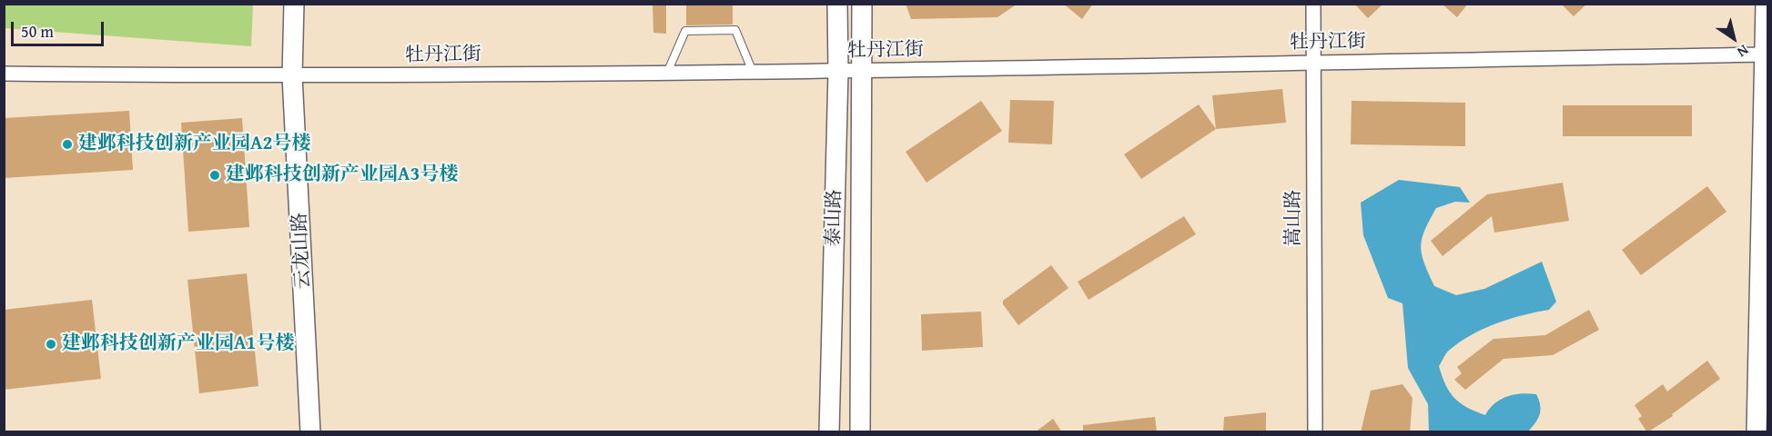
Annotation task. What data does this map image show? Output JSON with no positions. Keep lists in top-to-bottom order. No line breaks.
{"streets":{"street":["牡丹江街","泰山路","嵩山路","云龙山路"]},"crossings":[["牡丹江街","泰山路"],["牡丹江街","嵩山路"],["牡丹江街","云龙山路"]],"places":["建邺科技创新产业园A2号楼","建邺科技创新产业园A3号楼","建邺科技创新产业园A1号楼"],"scale_bar":"50 m","north":"bottom right"}
